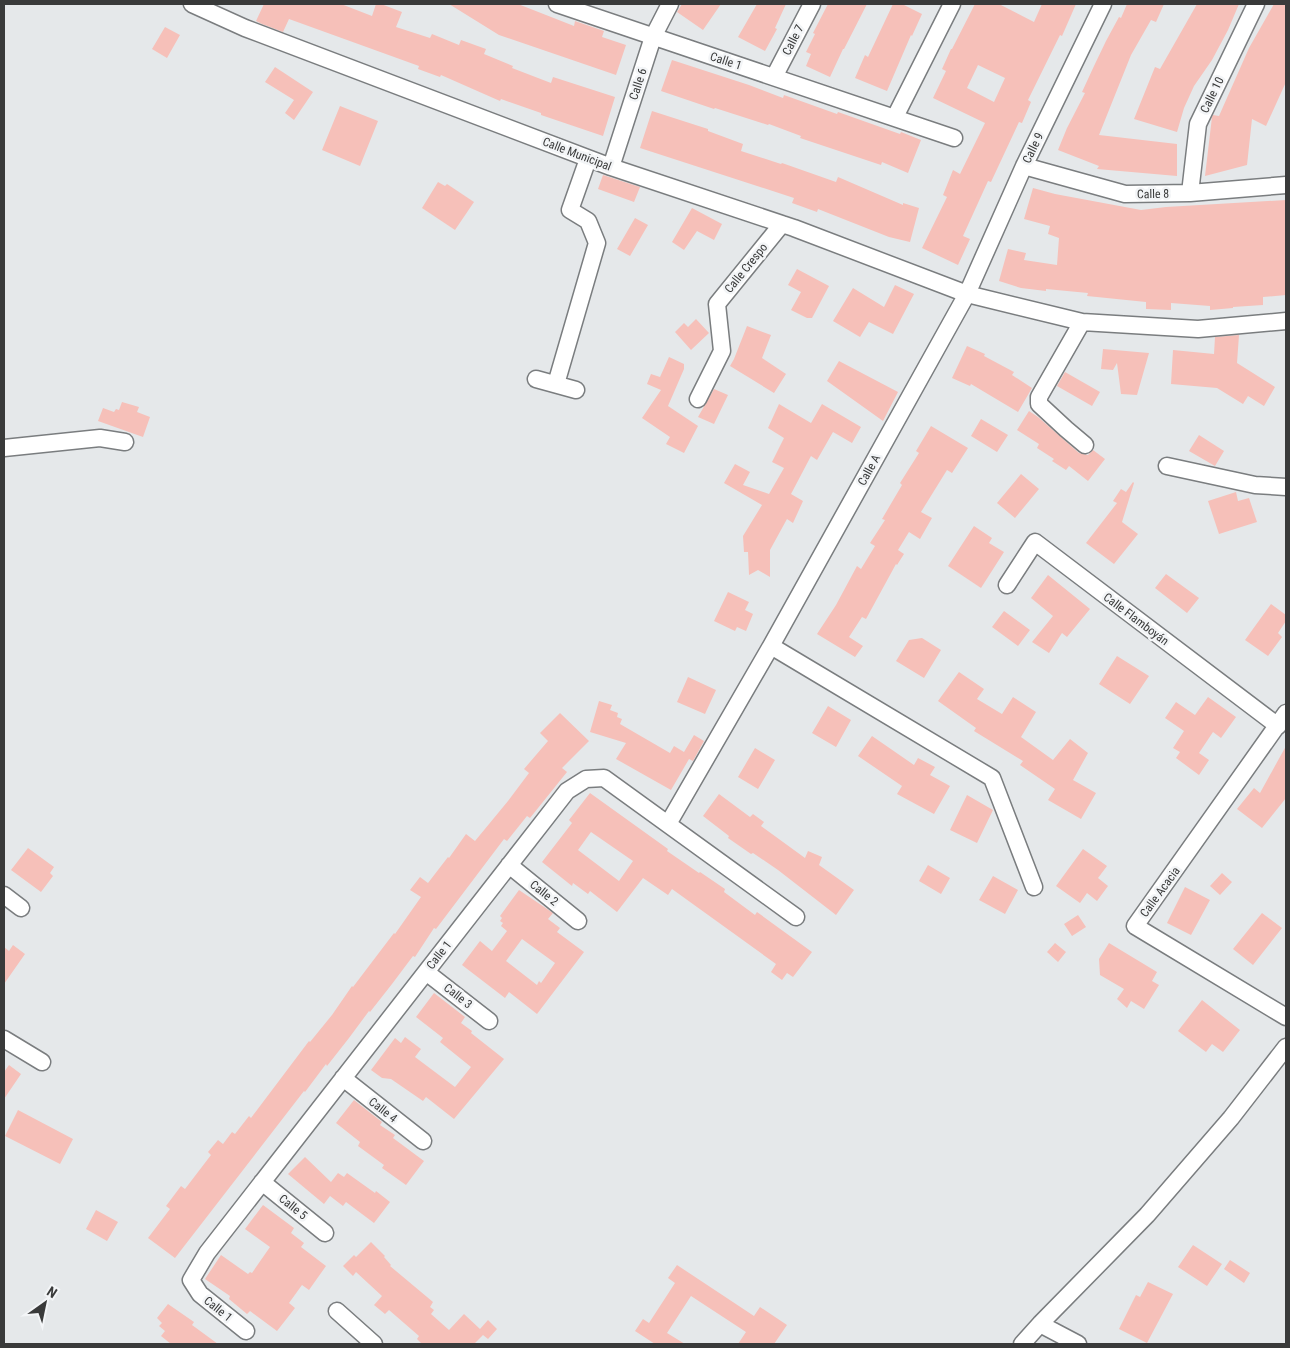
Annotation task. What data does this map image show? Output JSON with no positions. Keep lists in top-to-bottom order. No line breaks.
{"streets":{"street":["Calle 7","Calle 1","Calle 6","Calle 10","Calle 9","Calle Municipal","Calle 8","Calle Crespo","Calle A","Calle Flamboyán","Calle Acacia","Calle 2","Calle 3","Calle 4","Calle 5"]},"crossings":[["Calle 7","Calle 1"],["Calle 1","Calle 6"],["Calle 1","Calle A"],["Calle 1","Calle 2"],["Calle 1","Calle 3"],["Calle 1","Calle 4"],["Calle 1","Calle 5"],["Calle 6","Calle Municipal"],["Calle 10","Calle 8"],["Calle 9","Calle Municipal"],["Calle 9","Calle 8"],["Calle 9","Calle A"],["Calle Municipal","Calle Crespo"],["Calle Municipal","Calle A"],["Calle Flamboyán","Calle Acacia"]],"north":"top right"}
